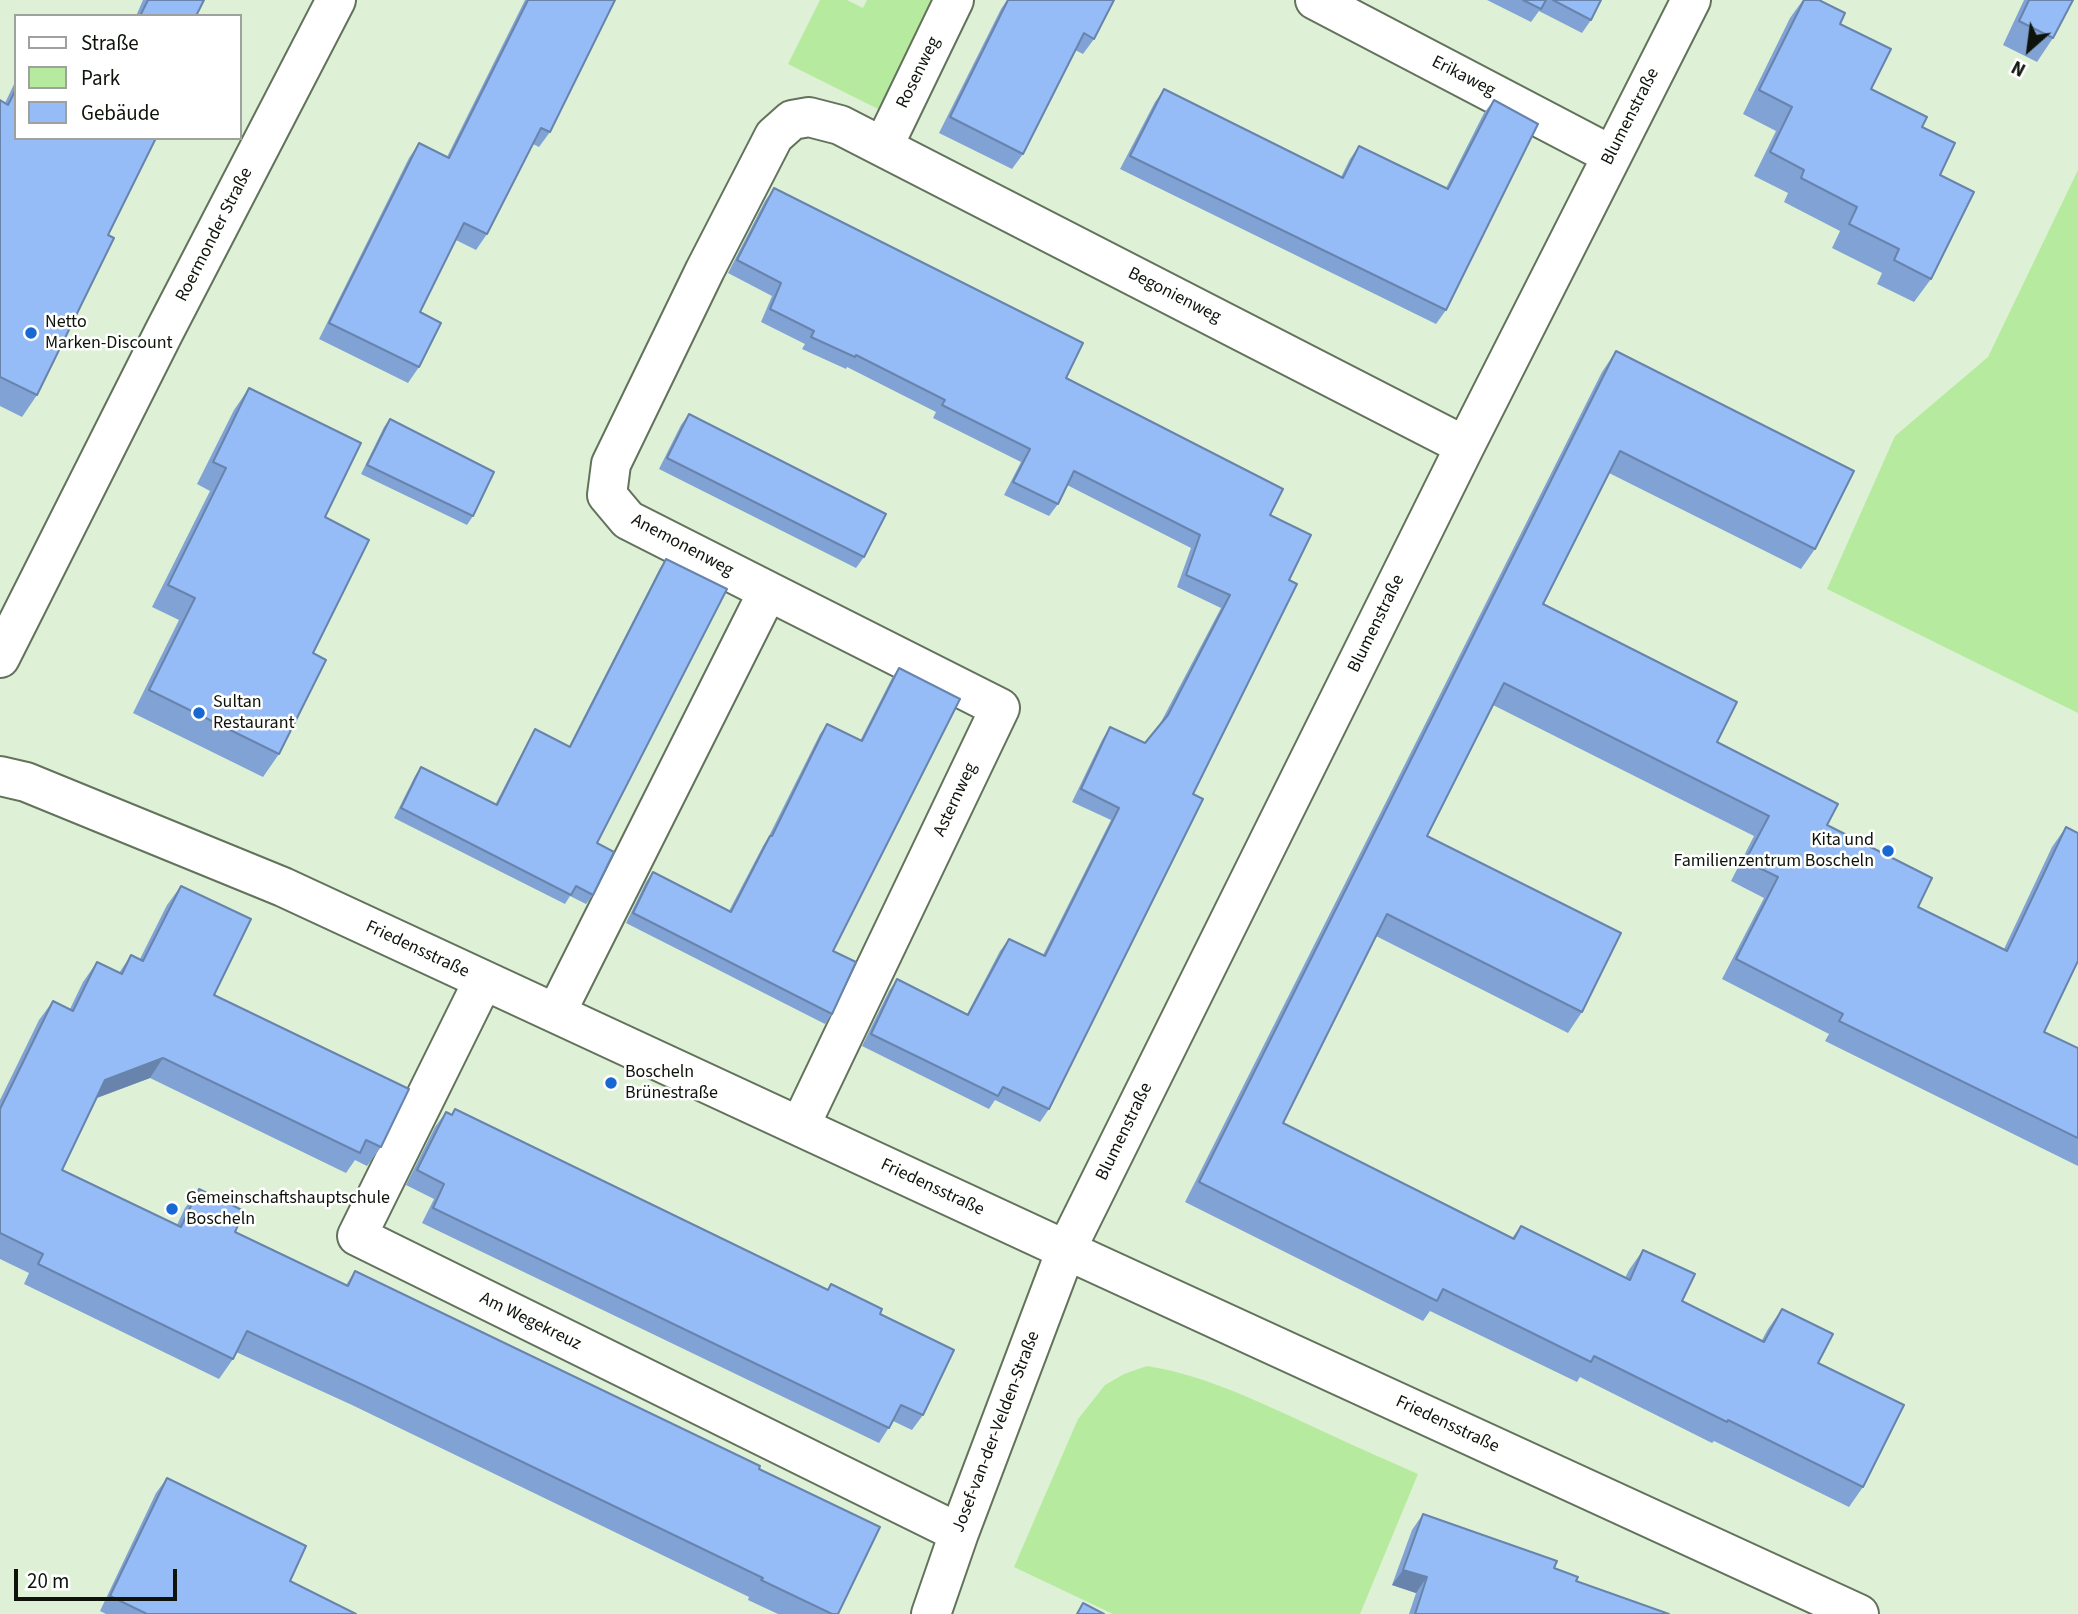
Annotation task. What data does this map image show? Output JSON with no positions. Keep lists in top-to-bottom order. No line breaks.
{"streets":{"street":["Rosenweg","Erikaweg","Blumenstraße","Roermonder Straße","Begonienweg","Anemonenweg","Asternweg","Friedensstraße","Am Wegekreuz","Josef-van-der-Velden-Straße"]},"crossings":[["Rosenweg","Begonienweg"],["Rosenweg","Anemonenweg"],["Erikaweg","Blumenstraße"],["Blumenstraße","Begonienweg"],["Blumenstraße","Friedensstraße"],["Blumenstraße","Josef-van-der-Velden-Straße"],["Begonienweg","Anemonenweg"],["Anemonenweg","Asternweg"],["Asternweg","Friedensstraße"],["Friedensstraße","Am Wegekreuz"],["Friedensstraße","Josef-van-der-Velden-Straße"],["Am Wegekreuz","Josef-van-der-Velden-Straße"]],"places":["Netto Marken-Discount","Sultan Restaurant","Kita und Familienzentrum Boscheln","Boscheln Brünestraße","Gemeinschaftshauptschule Boscheln"],"legend":["Straße","Park","Gebäude"],"scale_bar":"20 m","north":"bottom left"}
